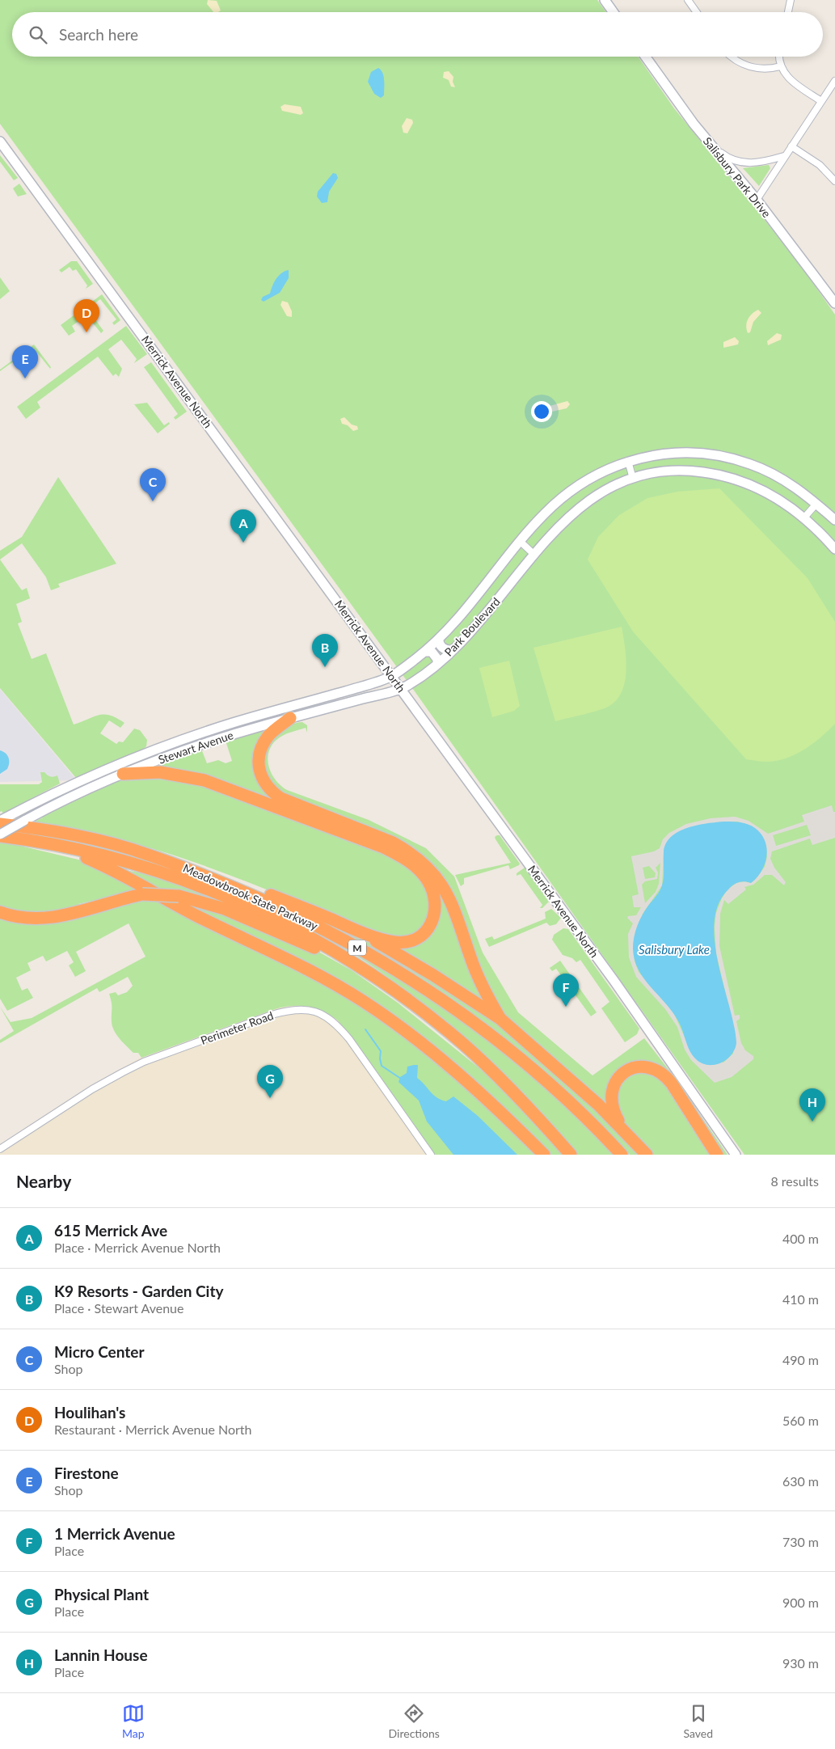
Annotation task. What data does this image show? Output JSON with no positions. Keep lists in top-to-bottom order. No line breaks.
{"streets":{"highway":["Meadowbrook State Parkway","M"],"main road":["Salisbury Park Drive","Merrick Avenue North","Park Boulevard","Stewart Avenue"],"street":["Perimeter Road"]},"crossings":[["Merrick Avenue North","Park Boulevard"],["Merrick Avenue North","Stewart Avenue"],["Park Boulevard","Stewart Avenue"],["Stewart Avenue","Meadowbrook State Parkway"]],"water":["Salisbury Lake"],"page":{"search":"Search here","pins":["D","E","C","A","B","F","G","H"],"heading":["Nearby","8 results"],"list":[{"mark":"A","name":"615 Merrick Ave","note":"Place · Merrick Avenue North","value":"400 m"},{"mark":"B","name":"K9 Resorts - Garden City","note":"Place · Stewart Avenue","value":"410 m"},{"mark":"C","name":"Micro Center","note":"Shop","value":"490 m"},{"mark":"D","name":"Houlihan's","note":"Restaurant · Merrick Avenue North","value":"560 m"},{"mark":"E","name":"Firestone","note":"Shop","value":"630 m"},{"mark":"F","name":"1 Merrick Avenue","note":"Place","value":"730 m"},{"mark":"G","name":"Physical Plant","note":"Place","value":"900 m"},{"mark":"H","name":"Lannin House","note":"Place","value":"930 m"}],"nav":["Map","Directions","Saved"]}}
